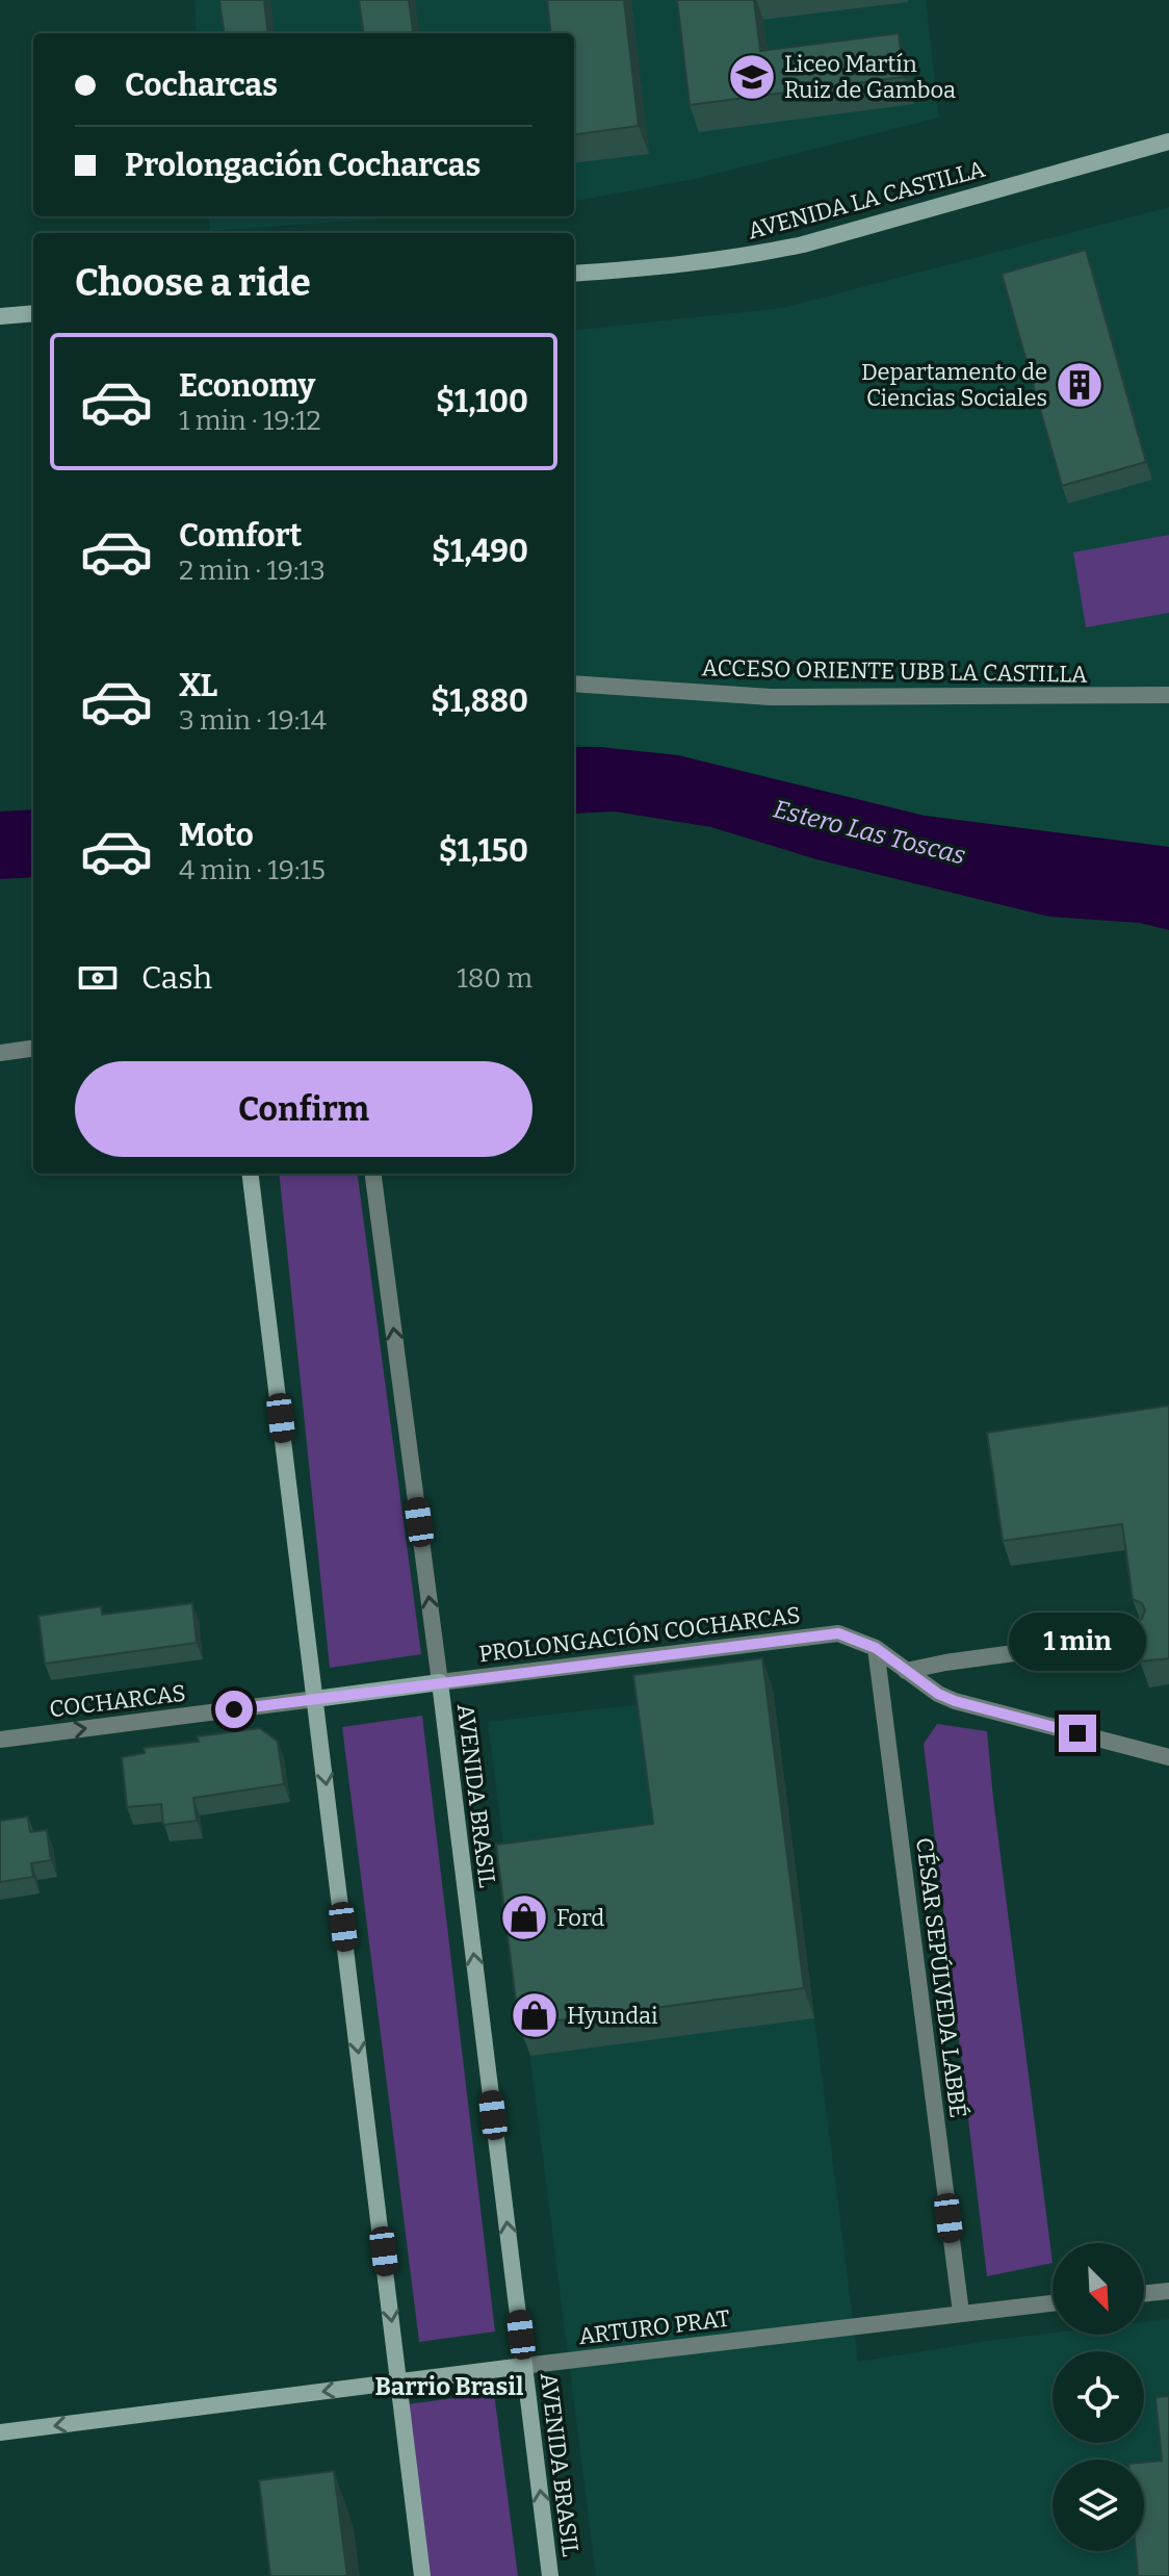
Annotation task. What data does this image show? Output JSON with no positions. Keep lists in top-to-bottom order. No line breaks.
{"streets":{"main road":["AVENIDA LA CASTILLA","COCHARCAS","AVENIDA BRASIL","ARTURO PRAT"],"street":["ACCESO ORIENTE UBB LA CASTILLA","PROLONGACIÓN COCHARCAS","CÉSAR SEPÚLVEDA LABBÉ"]},"crossings":[["PROLONGACIÓN COCHARCAS","COCHARCAS"],["PROLONGACIÓN COCHARCAS","AVENIDA BRASIL"],["PROLONGACIÓN COCHARCAS","CÉSAR SEPÚLVEDA LABBÉ"],["COCHARCAS","AVENIDA BRASIL"],["AVENIDA BRASIL","ARTURO PRAT"],["CÉSAR SEPÚLVEDA LABBÉ","ARTURO PRAT"]],"one_way":["COCHARCAS","AVENIDA BRASIL","ARTURO PRAT"],"districts":["Barrio Brasil"],"water":["Estero Las Toscas"],"places":{"school or university":["Liceo Martín Ruiz de Gamboa"],"building":["Departamento de Ciencias Sociales"],"shop":["Ford","Hyundai"]},"north":"bottom right","page":{"banner":["Cocharcas","Prolongación Cocharcas"],"heading":"Choose a ride","list":[{"name":"Economy","note":"1 min · 19:12","value":"$1,100"},{"name":"Comfort","note":"2 min · 19:13","value":"$1,490"},{"name":"XL","note":"3 min · 19:14","value":"$1,880"},{"name":"Moto","note":"4 min · 19:15","value":"$1,150"}],"pay":["Cash","180 m"],"buttons":"Confirm","bubble":"1 min"}}
